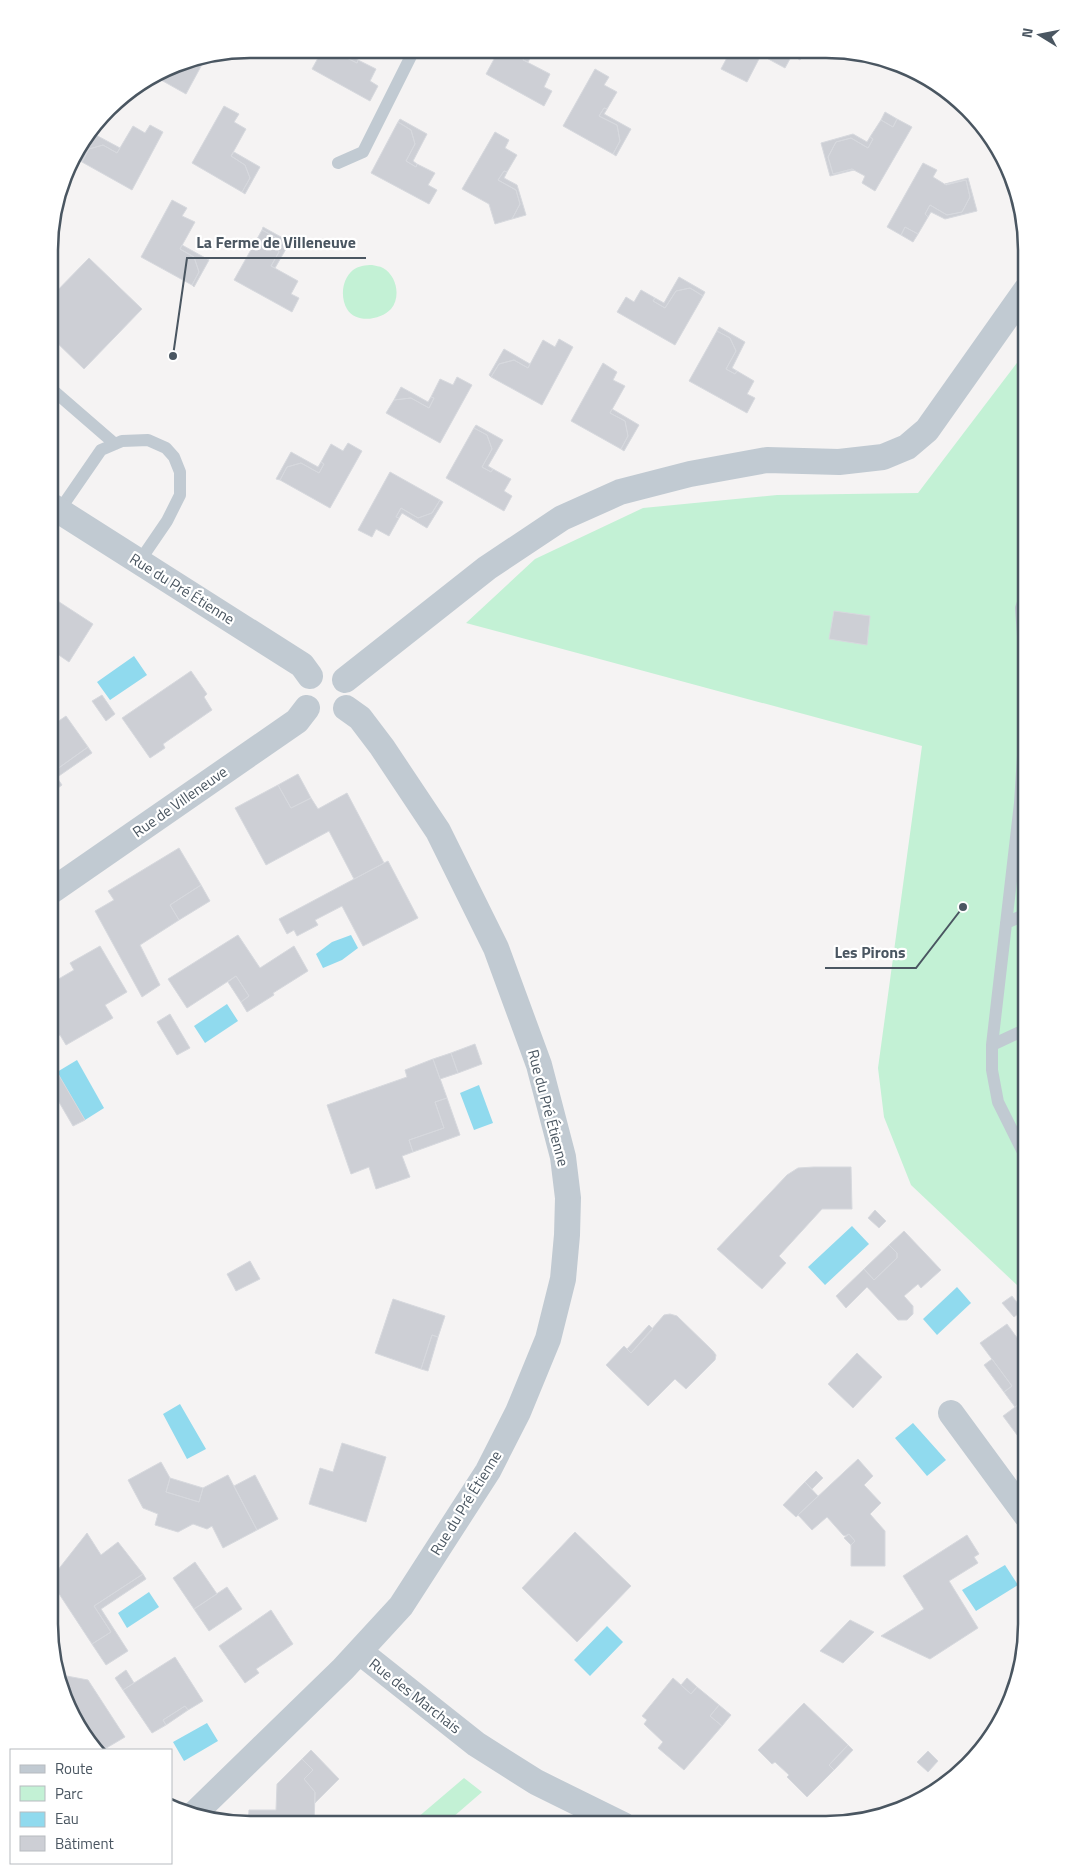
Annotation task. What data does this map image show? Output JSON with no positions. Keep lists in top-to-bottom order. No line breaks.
{"streets":{"street":["Rue du Pré Étienne","Rue de Villeneuve","Rue des Marchais"]},"crossings":[["Rue du Pré Étienne","Rue de Villeneuve"],["Rue du Pré Étienne","Rue des Marchais"]],"places":["La Ferme de Villeneuve","Les Pirons"],"legend":["Route","Parc","Eau","Bâtiment"],"north":"left"}
